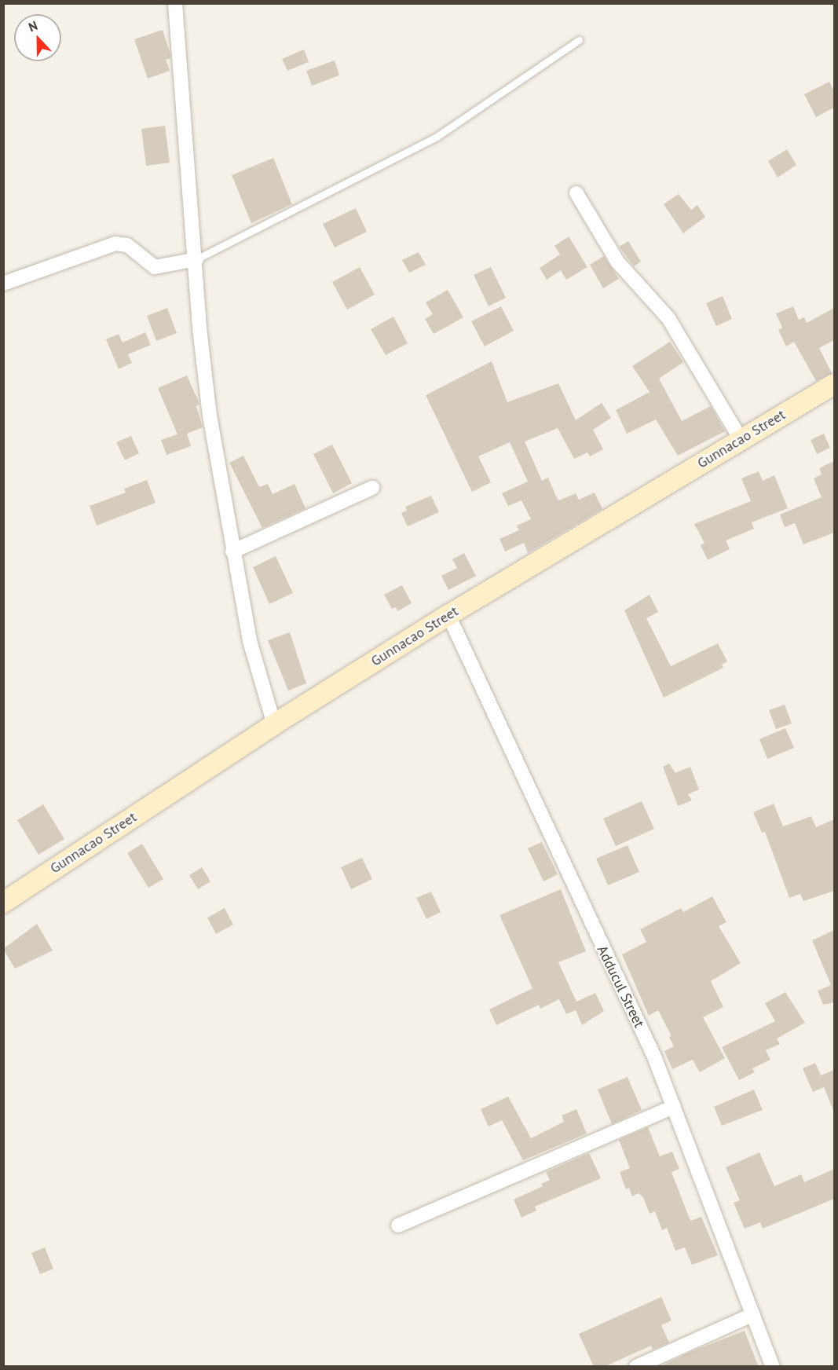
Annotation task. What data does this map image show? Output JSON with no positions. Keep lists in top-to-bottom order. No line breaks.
{"streets":{"street":["Gunnacao Street","Adducul Street"]},"crossings":[["Gunnacao Street","Adducul Street"]],"north":"top"}
